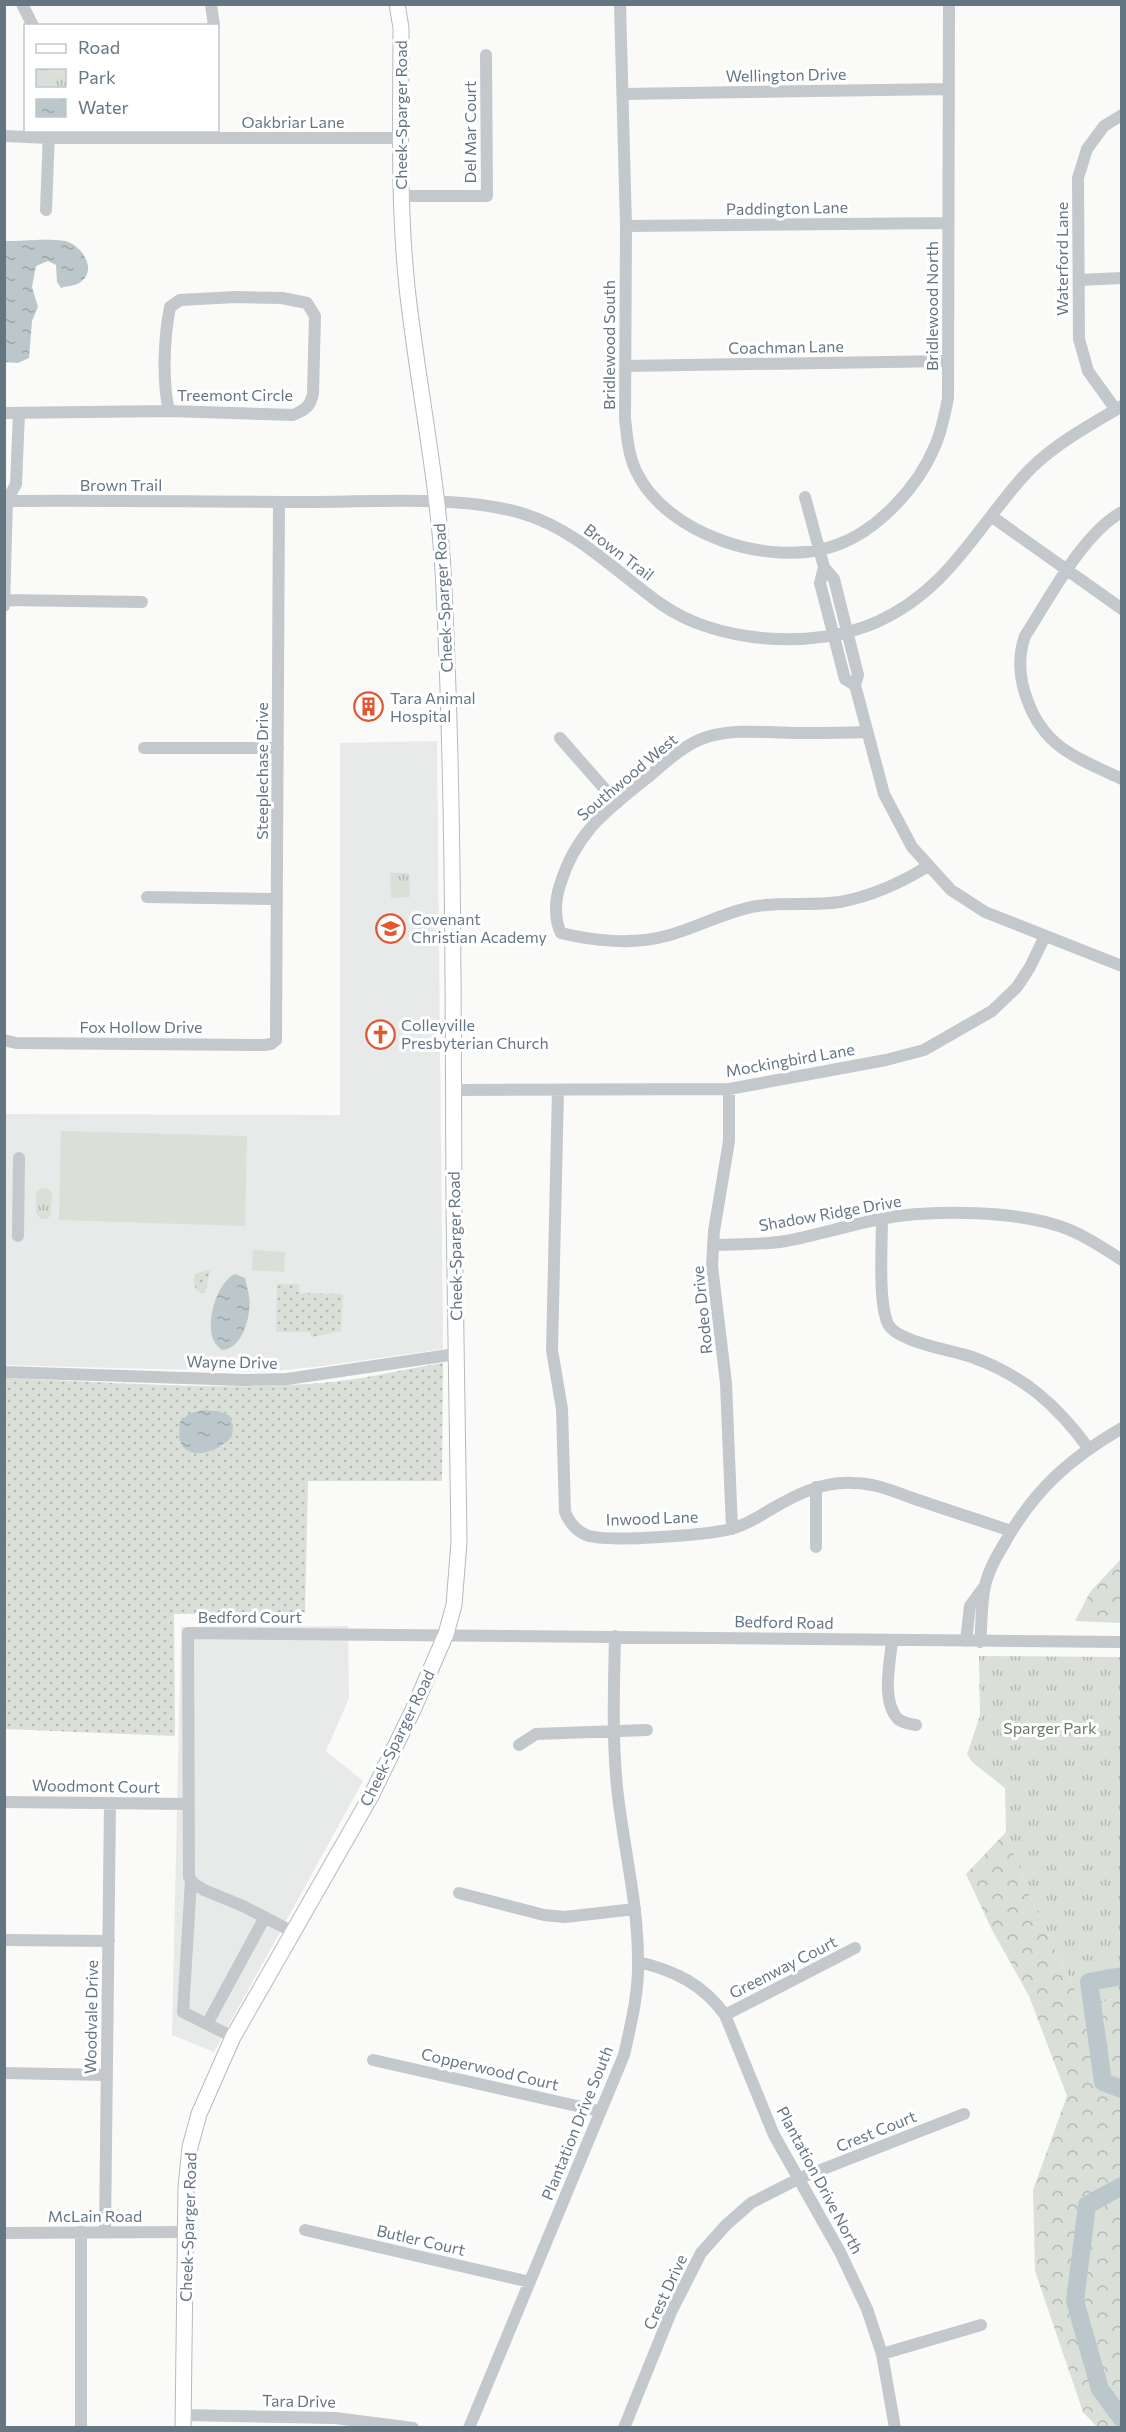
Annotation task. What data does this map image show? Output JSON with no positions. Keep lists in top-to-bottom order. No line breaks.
{"streets":{"main road":["Cheek-Sparger Road"],"street":["Wellington Drive","Oakbriar Lane","Del Mar Court","Paddington Lane","Waterford Lane","Bridlewood North","Bridlewood South","Coachman Lane","Treemont Circle","Brown Trail","Steeplechase Drive","Southwood West","Fox Hollow Drive","Mockingbird Lane","Shadow Ridge Drive","Rodeo Drive","Wayne Drive","Inwood Lane","Bedford Court","Bedford Road","Woodmont Court","Greenway Court","Woodvale Drive","Copperwood Court","Plantation Drive South","Crest Court","Plantation Drive North","McLain Road","Butler Court","Crest Drive","Tara Drive"]},"crossings":[["Wellington Drive","Bridlewood North"],["Wellington Drive","Bridlewood South"],["Cheek-Sparger Road","Oakbriar Lane"],["Cheek-Sparger Road","Del Mar Court"],["Cheek-Sparger Road","Brown Trail"],["Cheek-Sparger Road","Mockingbird Lane"],["Cheek-Sparger Road","Wayne Drive"],["Cheek-Sparger Road","Bedford Court"],["Cheek-Sparger Road","Bedford Road"],["Cheek-Sparger Road","McLain Road"],["Cheek-Sparger Road","Tara Drive"],["Paddington Lane","Bridlewood North"],["Paddington Lane","Bridlewood South"],["Waterford Lane","Brown Trail"],["Bridlewood North","Bridlewood South"],["Bridlewood North","Coachman Lane"],["Bridlewood South","Coachman Lane"],["Brown Trail","Steeplechase Drive"],["Steeplechase Drive","Fox Hollow Drive"],["Mockingbird Lane","Rodeo Drive"],["Mockingbird Lane","Inwood Lane"],["Shadow Ridge Drive","Rodeo Drive"],["Rodeo Drive","Inwood Lane"],["Bedford Court","Bedford Road"],["Bedford Court","Woodmont Court"],["Bedford Road","Plantation Drive South"],["Woodmont Court","Woodvale Drive"],["Greenway Court","Plantation Drive North"],["Woodvale Drive","McLain Road"],["Copperwood Court","Plantation Drive South"],["Plantation Drive South","Plantation Drive North"],["Plantation Drive South","Butler Court"],["Crest Court","Plantation Drive North"],["Crest Court","Crest Drive"],["Plantation Drive North","Crest Drive"]],"parks":["Sparger Park"],"places":{"building":["Tara Animal Hospital"],"school or university":["Covenant Christian Academy"],"church":["Colleyville Presbyterian Church"]},"legend":["Road","Park","Water"]}
